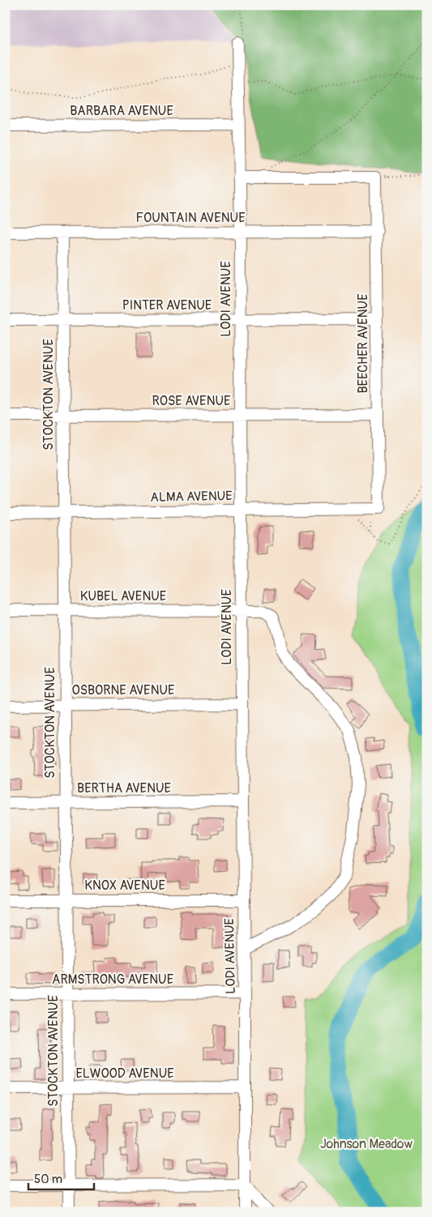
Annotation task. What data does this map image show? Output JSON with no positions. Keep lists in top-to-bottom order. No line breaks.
{"streets":{"street":["BARBARA AVENUE","FOUNTAIN AVENUE","LODI AVENUE","PINTER AVENUE","BEECHER AVENUE","STOCKTON AVENUE","ROSE AVENUE","ALMA AVENUE","KUBEL AVENUE","OSBORNE AVENUE","BERTHA AVENUE","KNOX AVENUE","ARMSTRONG AVENUE","ELWOOD AVENUE"]},"crossings":[["BARBARA AVENUE","LODI AVENUE"],["FOUNTAIN AVENUE","LODI AVENUE"],["FOUNTAIN AVENUE","BEECHER AVENUE"],["FOUNTAIN AVENUE","STOCKTON AVENUE"],["LODI AVENUE","PINTER AVENUE"],["LODI AVENUE","ROSE AVENUE"],["LODI AVENUE","ALMA AVENUE"],["LODI AVENUE","KUBEL AVENUE"],["LODI AVENUE","OSBORNE AVENUE"],["LODI AVENUE","BERTHA AVENUE"],["LODI AVENUE","KNOX AVENUE"],["LODI AVENUE","ARMSTRONG AVENUE"],["LODI AVENUE","ELWOOD AVENUE"],["PINTER AVENUE","BEECHER AVENUE"],["PINTER AVENUE","STOCKTON AVENUE"],["BEECHER AVENUE","ROSE AVENUE"],["BEECHER AVENUE","ALMA AVENUE"],["STOCKTON AVENUE","ROSE AVENUE"],["STOCKTON AVENUE","ALMA AVENUE"],["STOCKTON AVENUE","KUBEL AVENUE"],["STOCKTON AVENUE","OSBORNE AVENUE"],["STOCKTON AVENUE","BERTHA AVENUE"],["STOCKTON AVENUE","KNOX AVENUE"],["STOCKTON AVENUE","ARMSTRONG AVENUE"],["STOCKTON AVENUE","ELWOOD AVENUE"]],"parks":["Johnson Meadow"],"scale_bar":"50 m"}
